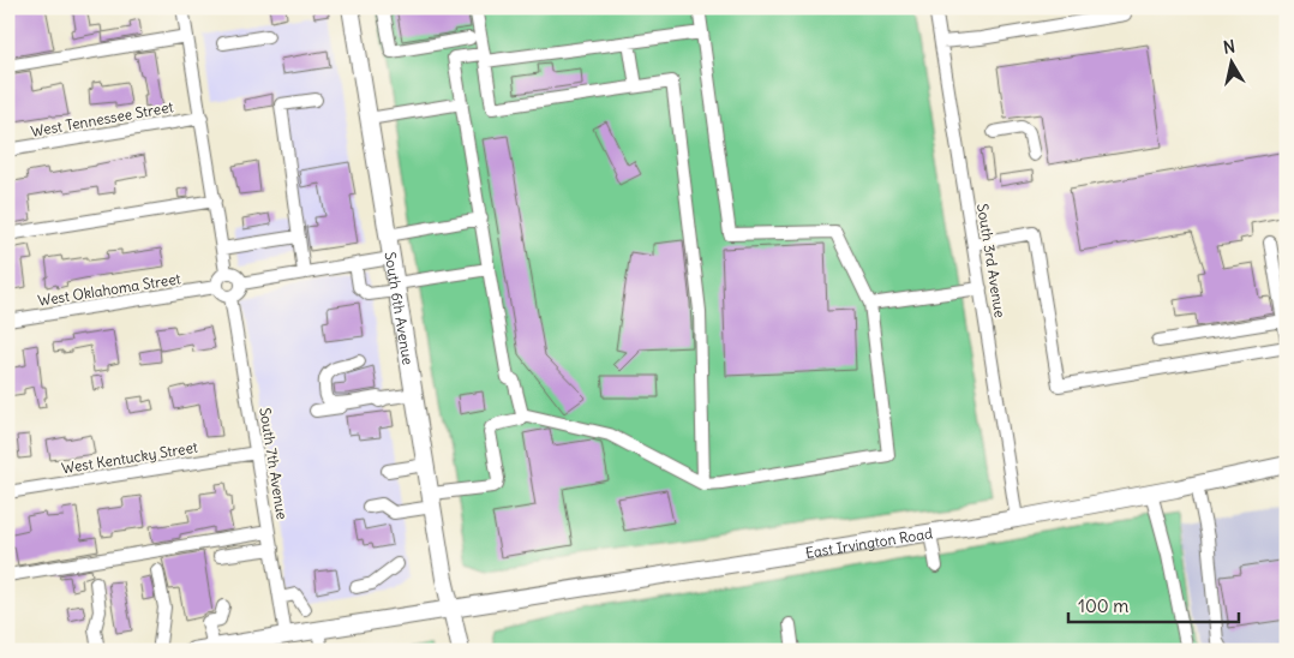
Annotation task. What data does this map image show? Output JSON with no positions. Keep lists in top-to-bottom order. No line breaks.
{"streets":{"main road":["South 6th Avenue","East Irvington Road"],"street":["West Tennessee Street","South 3rd Avenue","West Oklahoma Street","West Kentucky Street","South 7th Avenue"]},"crossings":[["South 3rd Avenue","East Irvington Road"],["West Oklahoma Street","South 7th Avenue"],["South 6th Avenue","East Irvington Road"],["West Kentucky Street","South 7th Avenue"],["South 7th Avenue","East Irvington Road"]],"scale_bar":"100 m","north":"top"}
